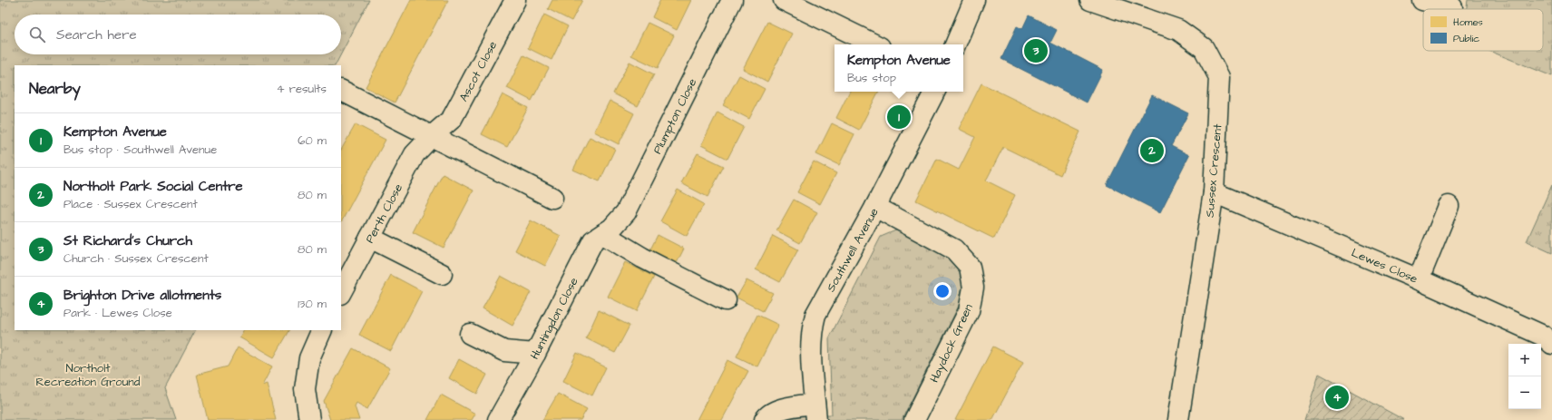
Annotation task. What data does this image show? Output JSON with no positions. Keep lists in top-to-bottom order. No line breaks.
{"streets":{"street":["Ascot Close","Plumpton Close","Sussex Crescent","Perth Close","Southwell Avenue","Lewes Close","Huntingdon Close","Haydock Green"]},"crossings":[["Ascot Close","Perth Close"],["Plumpton Close","Huntingdon Close"],["Sussex Crescent","Lewes Close"],["Southwell Avenue","Haydock Green"]],"parks":["Northolt Recreation Ground"],"legend":["Homes","Public"],"page":{"search":"Search here","pins":["3","1","2","4"],"popup":["Kempton Avenue","Bus stop"],"heading":["Nearby","4 results"],"list":[{"mark":"1","name":"Kempton Avenue","note":"Bus stop · Southwell Avenue","value":"60 m"},{"mark":"2","name":"Northolt Park Social Centre","note":"Place · Sussex Crescent","value":"80 m"},{"mark":"3","name":"St Richard's Church","note":"Church · Sussex Crescent","value":"80 m"},{"mark":"4","name":"Brighton Drive allotments","note":"Park · Lewes Close","value":"130 m"}],"map_buttons":["+","−"]}}
